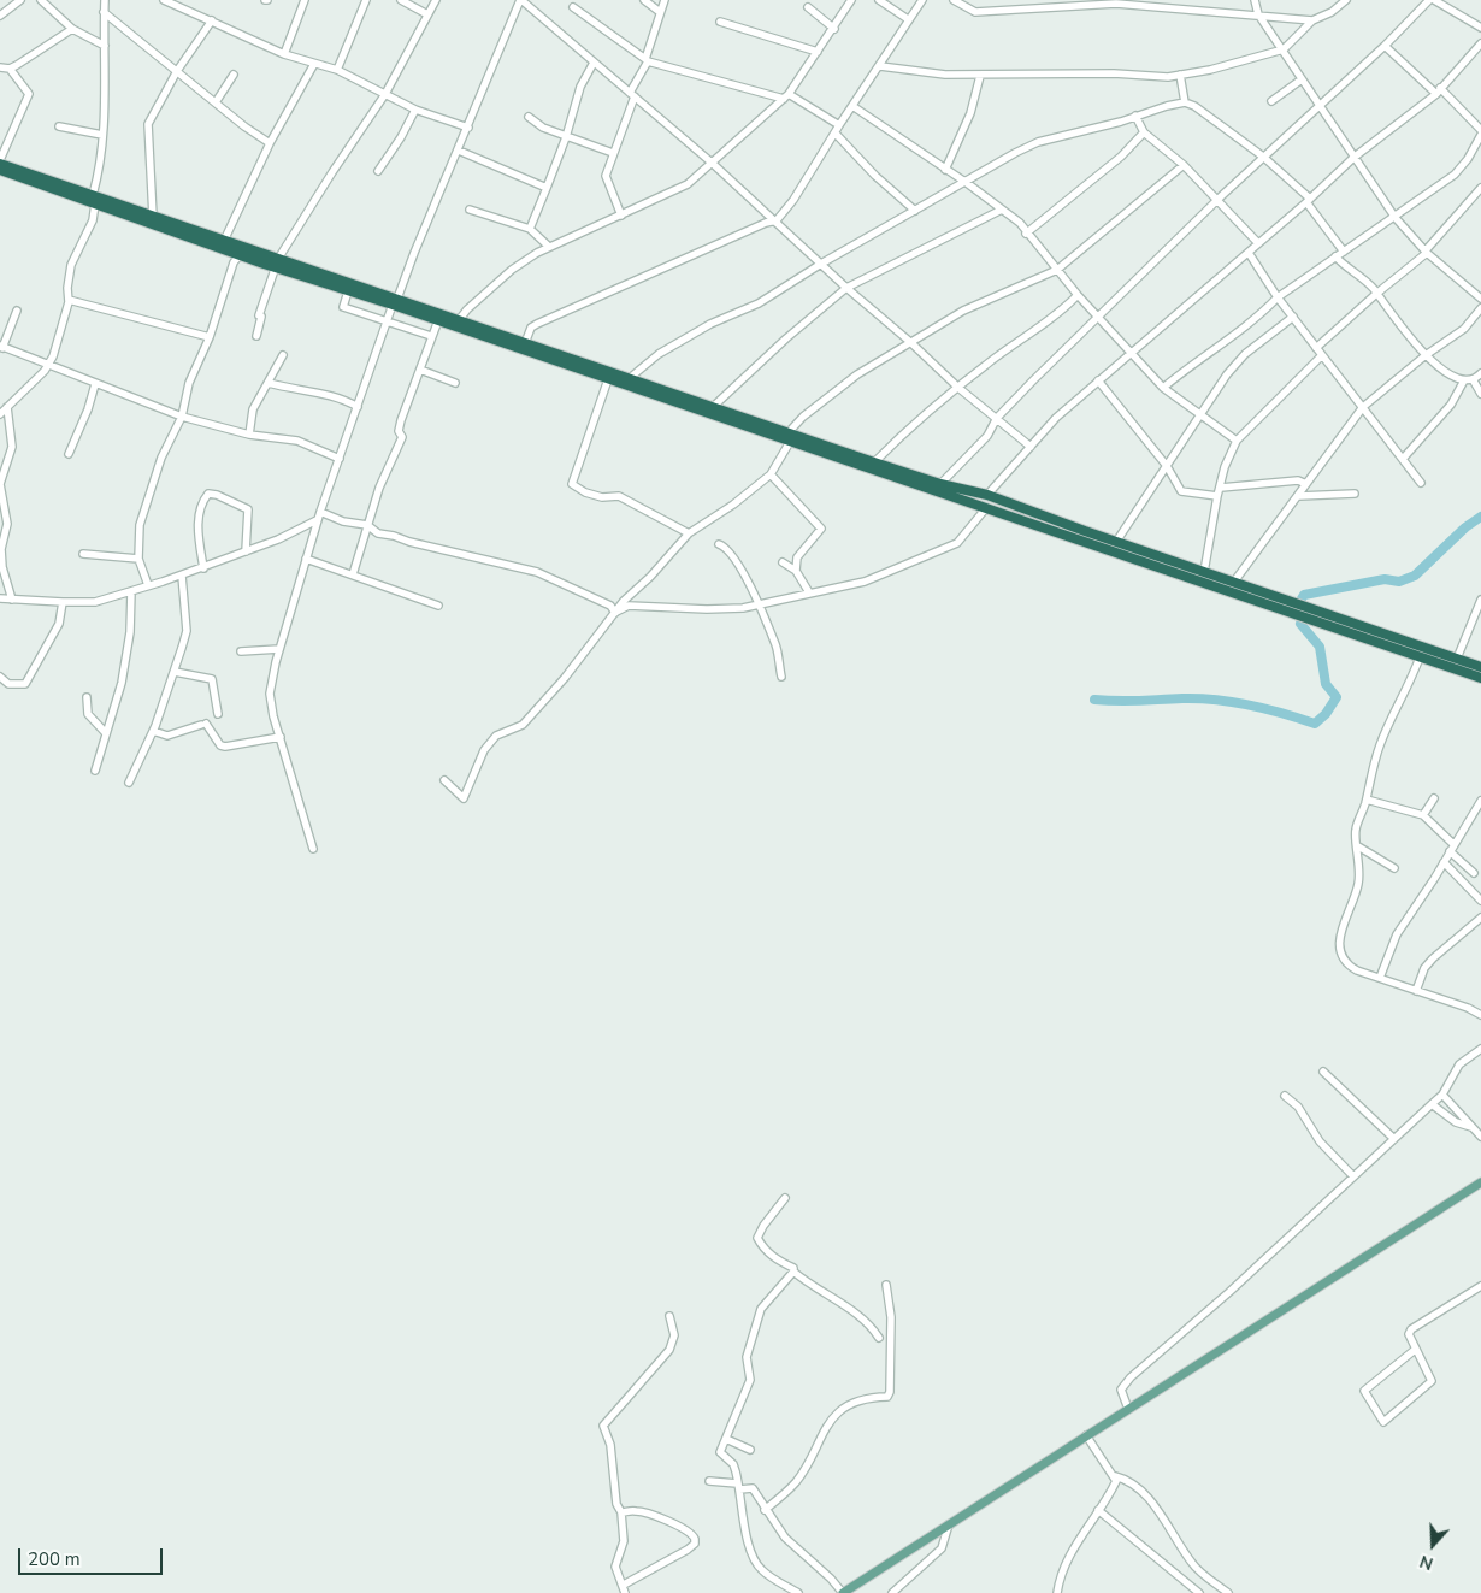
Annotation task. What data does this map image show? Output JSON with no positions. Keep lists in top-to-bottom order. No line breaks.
{"scale_bar":"200 m","north":"bottom"}
